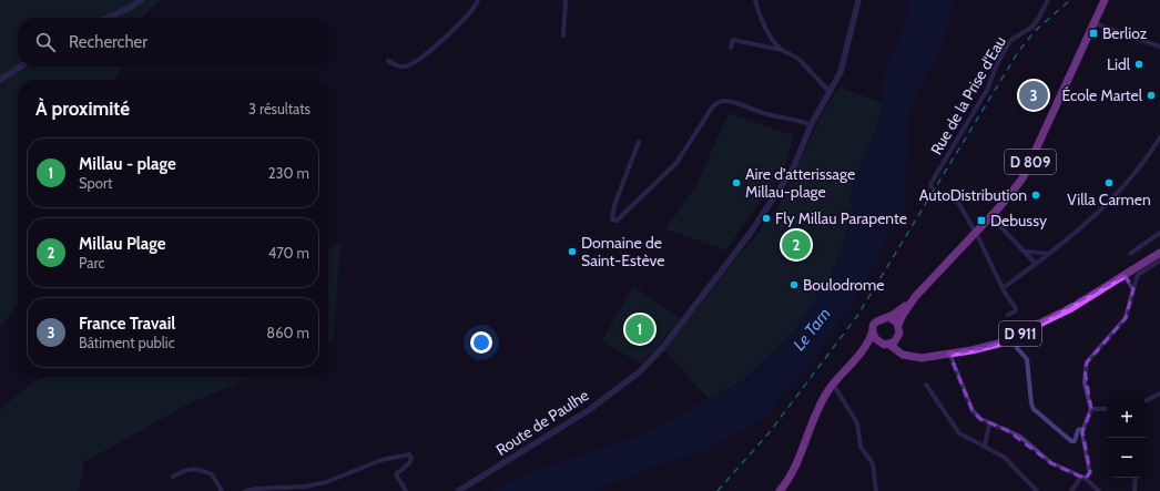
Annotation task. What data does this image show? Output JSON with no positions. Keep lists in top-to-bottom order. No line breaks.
{"streets":{"main road":["D 809","D 911"],"street":["Rue de la Prise d'Eau","Route de Paulhe"]},"crossings":[["D 809","D 911"]],"water":["Le Tarn"],"places":{"transit":["Berlioz","Debussy"],"other":["Lidl","École Martel","Aire d'atterissage Millau-plage","Villa Carmen","AutoDistribution","Fly Millau Parapente","Domaine de Saint-Estève","Boulodrome"]},"page":{"search":"Rechercher","pins":["3","2","1"],"heading":["À proximité","3 résultats"],"list":[{"mark":"1","name":"Millau - plage","note":"Sport","value":"230 m"},{"mark":"2","name":"Millau Plage","note":"Parc","value":"470 m"},{"mark":"3","name":"France Travail","note":"Bâtiment public","value":"860 m"}],"map_buttons":["+","−"]}}
